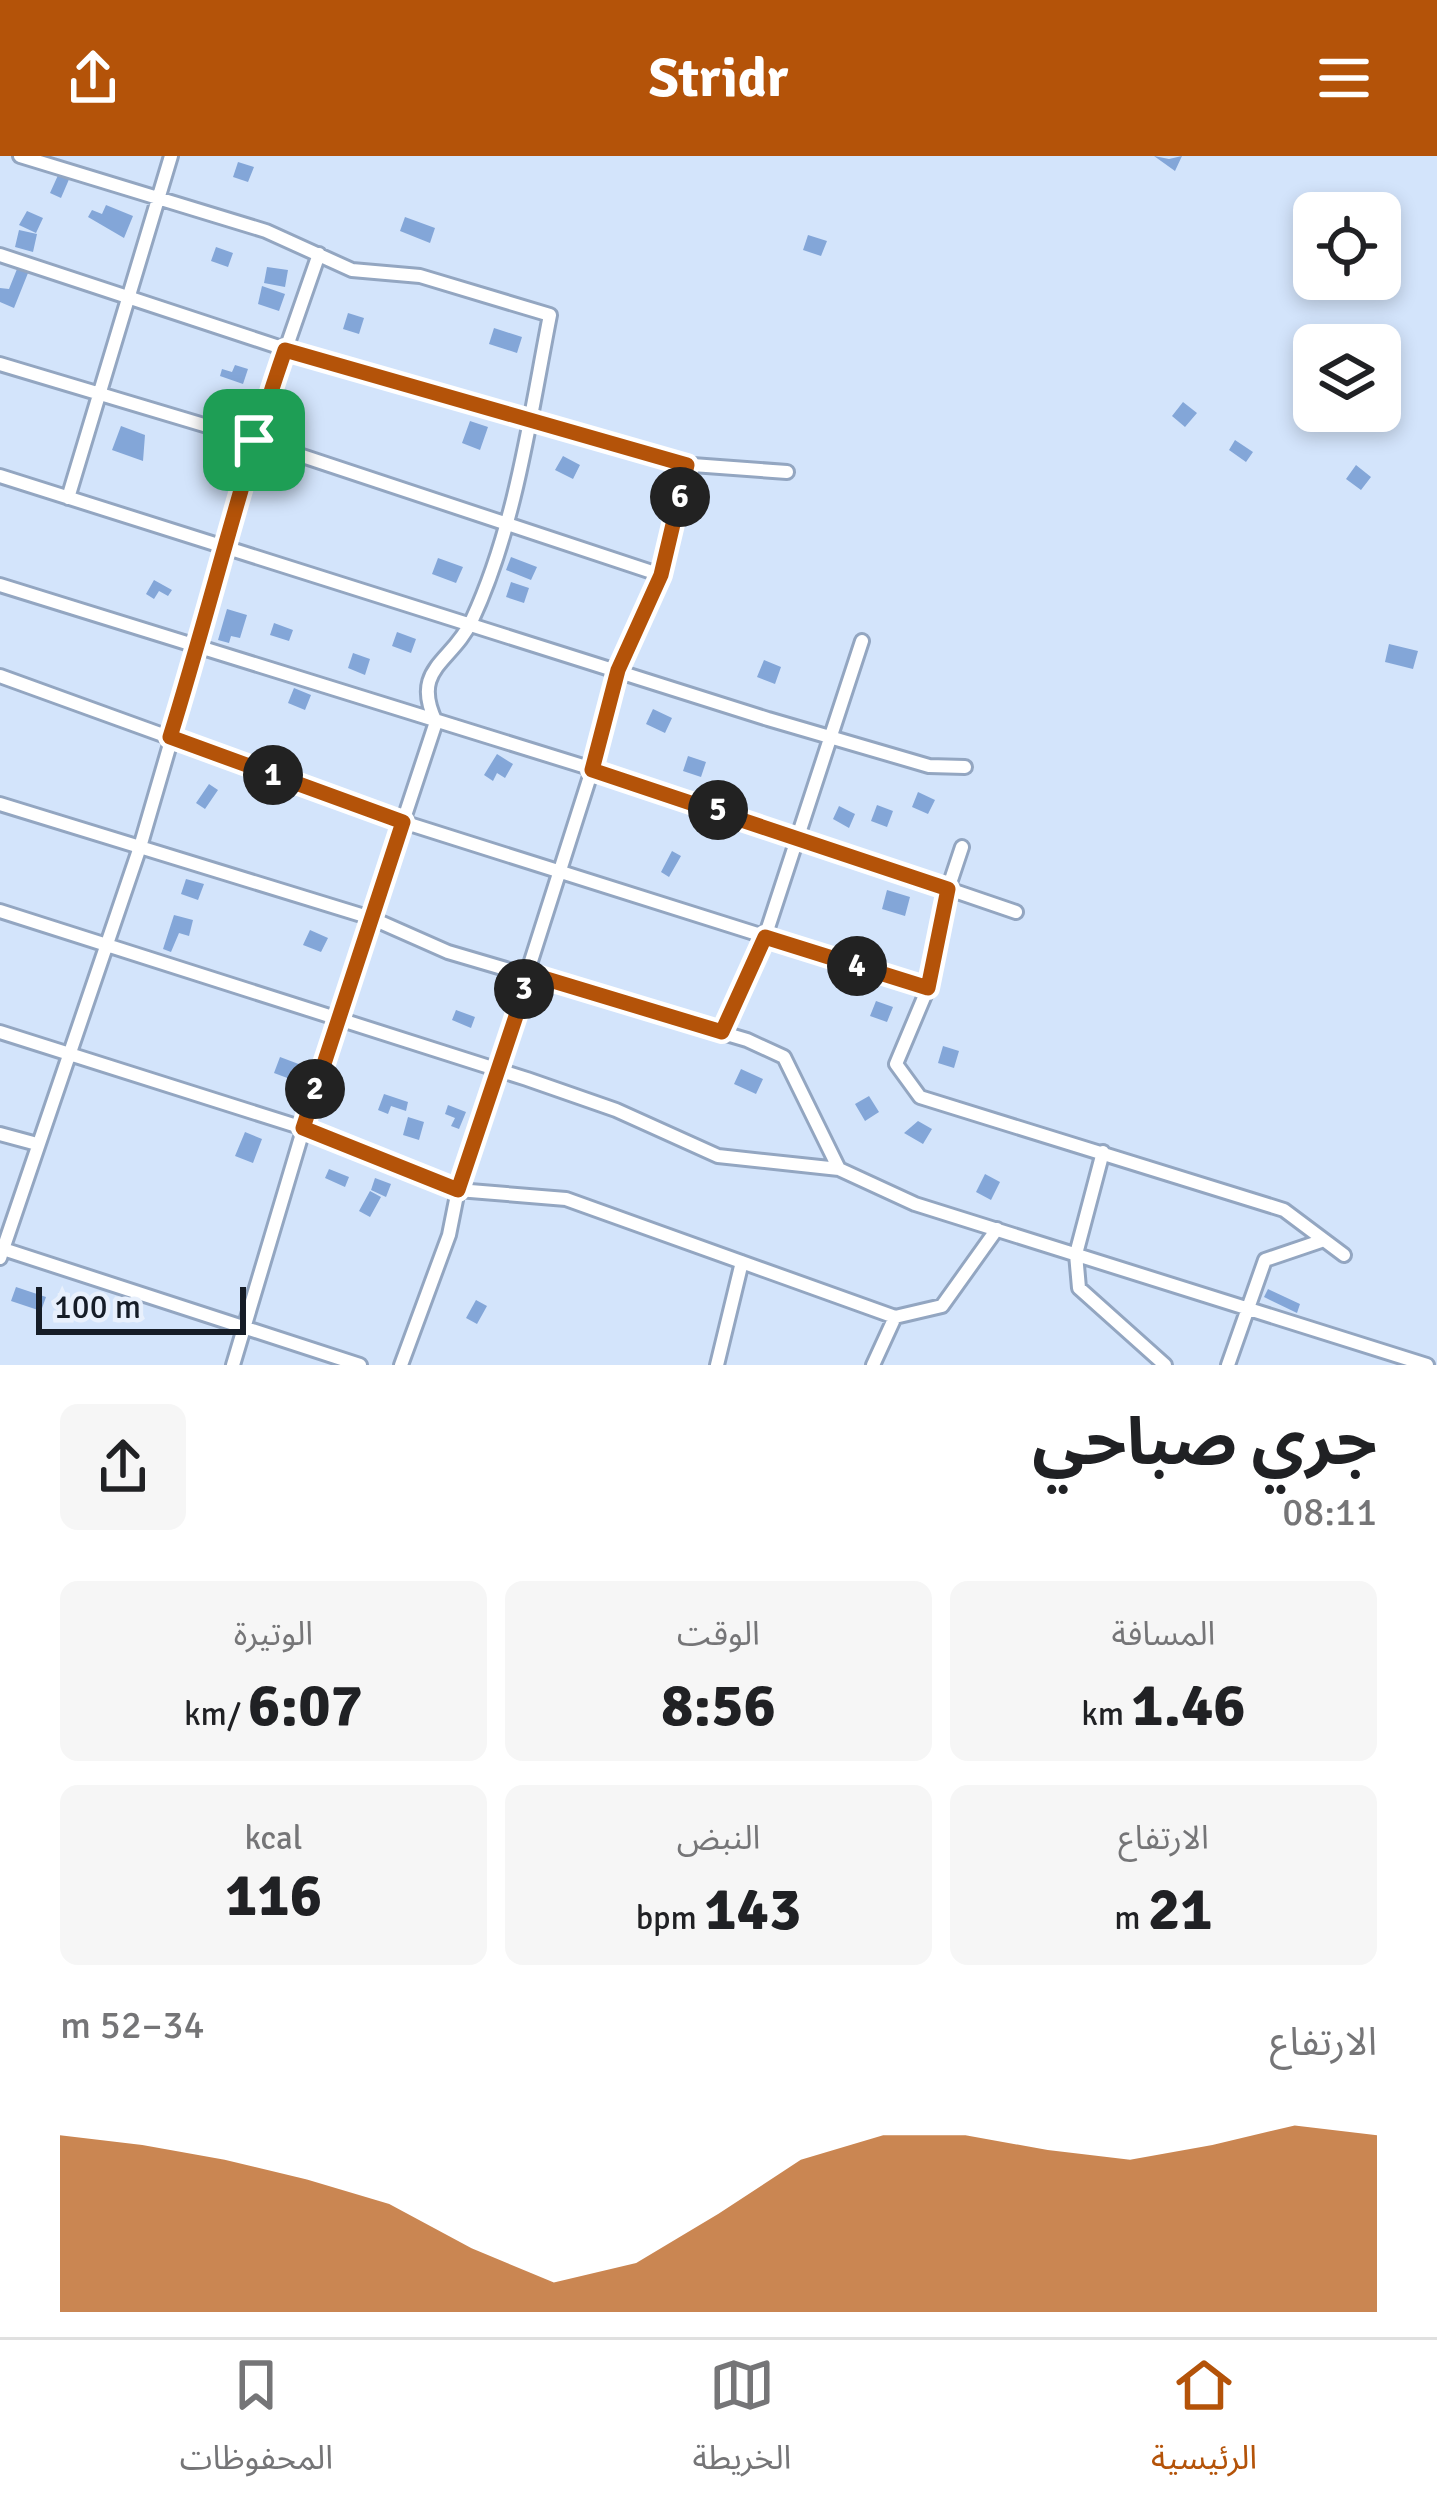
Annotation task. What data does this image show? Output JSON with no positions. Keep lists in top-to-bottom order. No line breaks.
{"scale_bar":"100 m","page":{"header":"Stridr","pins":["6","1","5","4","3","2"],"scale":"100 m","heading":["جري صباحي","08:11"],"stats":[["المسافة","1.46 km"],["الوقت","8:56"],["الوتيرة","6:07 /km"],["الارتفاع","21 m"],["النبض","143 bpm"],["kcal","116"]],"chart":["الارتفاع","34–52 m"],"tabs":["الرئيسية","الخريطة","المحفوظات"]}}
